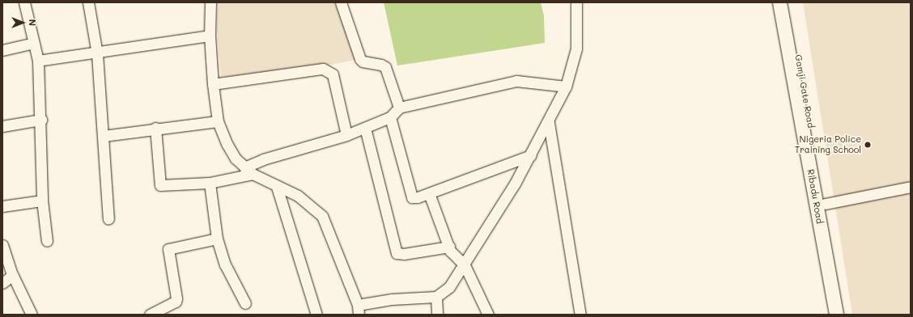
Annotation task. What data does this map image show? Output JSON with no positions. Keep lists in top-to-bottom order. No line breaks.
{"streets":{"main road":["Gamji Gate Road","Ribadu Road"]},"crossings":[["Gamji Gate Road","Ribadu Road"]],"places":["Nigeria Police Training School"],"north":"right"}
